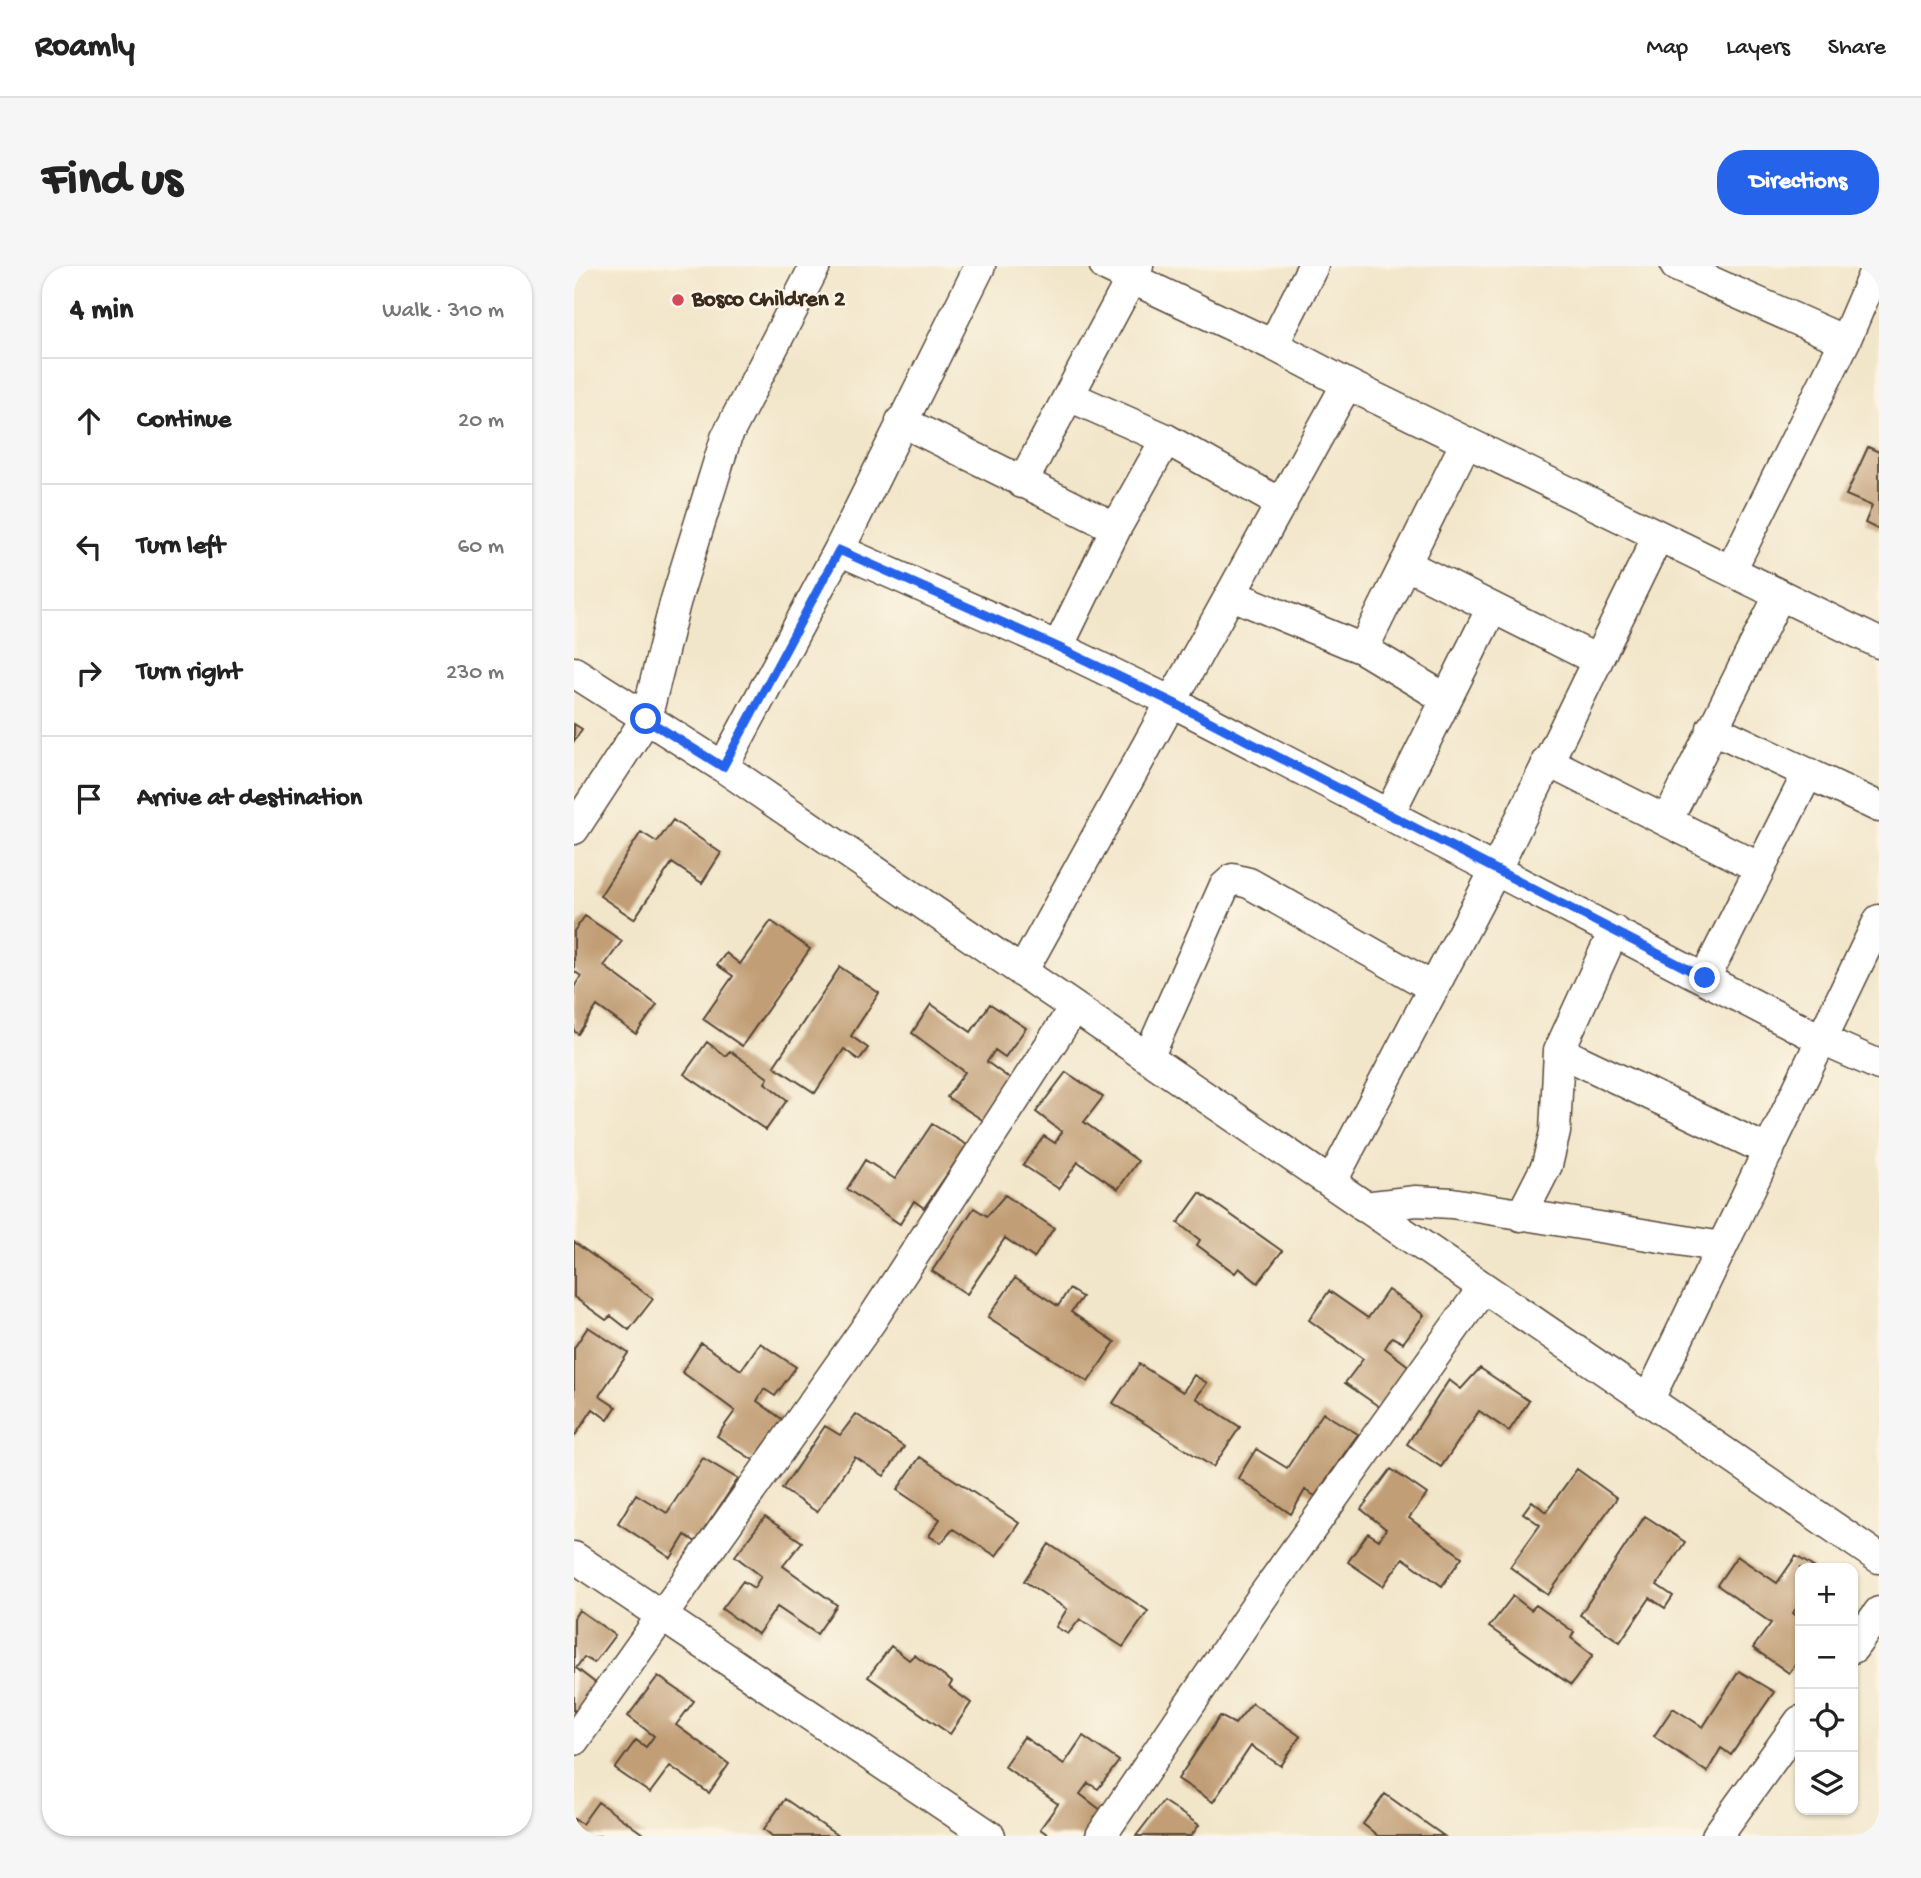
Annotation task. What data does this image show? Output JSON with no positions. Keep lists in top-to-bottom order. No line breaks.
{"places":["Bosco Children 2"],"page":{"header":"Roamly","nav":["Map","Layers","Share"],"buttons":"Directions","title":"Find us","heading":["4 min","Walk · 310 m"],"list":[["Continue","20 m"],["Turn left","60 m"],["Turn right","230 m"],"Arrive at destination"],"map_buttons":["+","−"]}}
